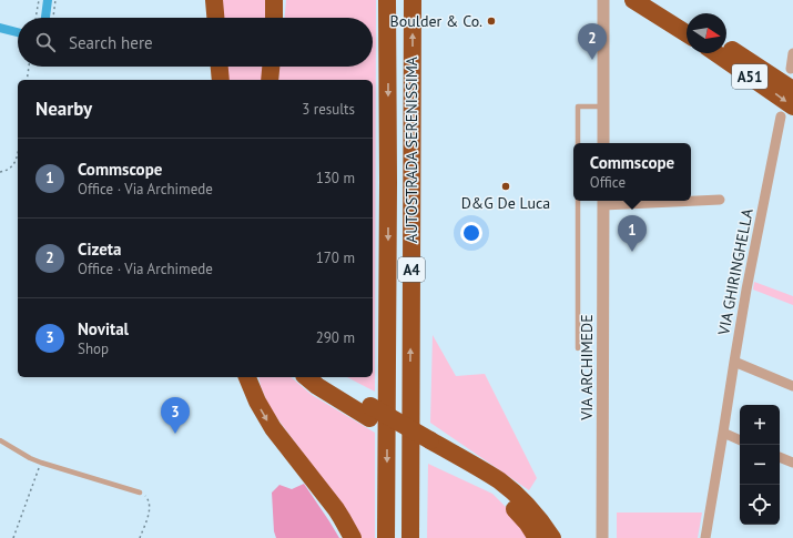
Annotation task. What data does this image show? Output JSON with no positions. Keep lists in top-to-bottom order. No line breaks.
{"streets":{"highway":["A51","AUTOSTRADA SERENISSIMA","A4"],"street":["VIA GHIRINGHELLA","VIA ARCHIMEDE"]},"crossings":[["A51","VIA GHIRINGHELLA"]],"places":["Boulder & Co.","D&G De Luca"],"north":"right","page":{"search":"Search here","pins":["2","1","3"],"heading":["Nearby","3 results"],"list":[{"mark":"1","name":"Commscope","note":"Office · Via Archimede","value":"130 m"},{"mark":"2","name":"Cizeta","note":"Office · Via Archimede","value":"170 m"},{"mark":"3","name":"Novital","note":"Shop","value":"290 m"}],"popup":["Commscope","Office"],"map_buttons":["+","−"]}}
